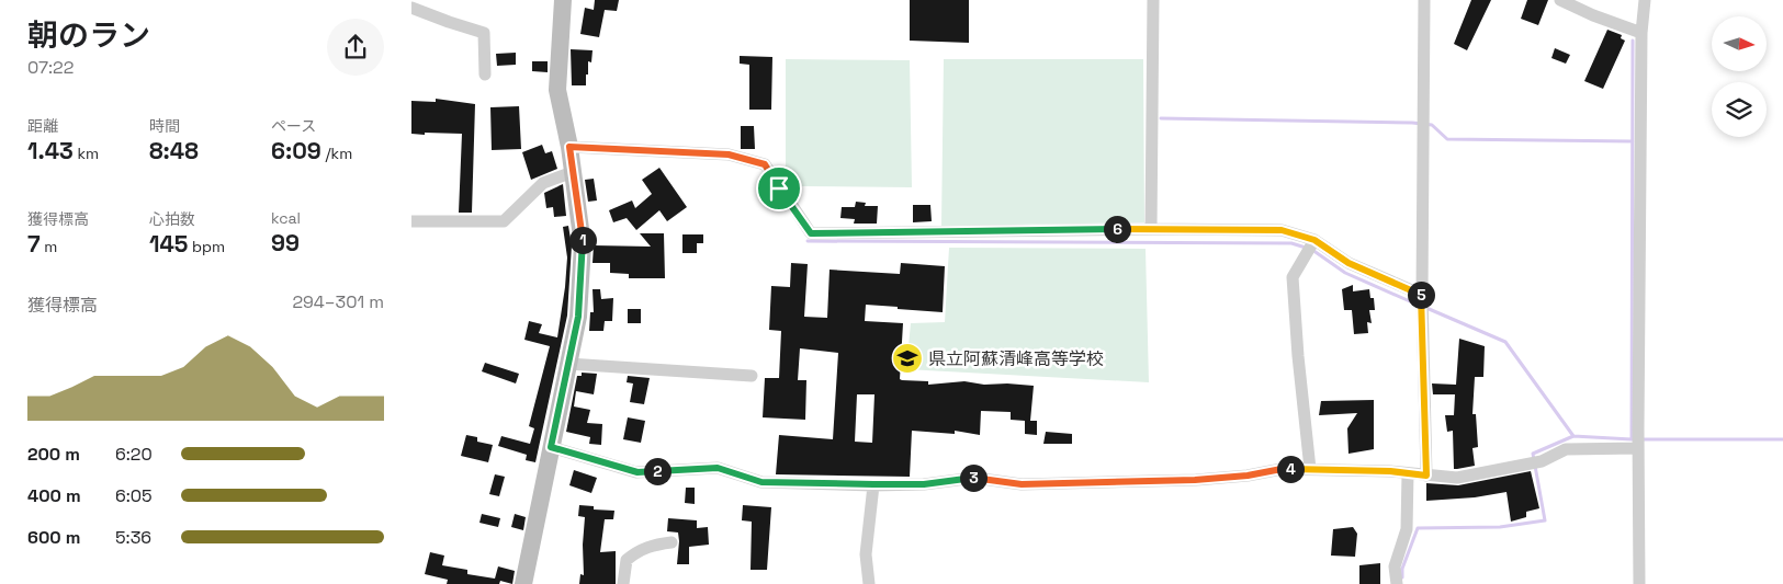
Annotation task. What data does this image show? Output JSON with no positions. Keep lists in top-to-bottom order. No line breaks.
{"places":{"school or university":["県立阿蘇清峰高等学校"]},"north":"right","page":{"heading":["朝のラン","07:22"],"stats":[["距離","1.43 km"],["時間","8:48"],["ペース","6:09 /km"],["獲得標高","7 m"],["心拍数","145 bpm"],["kcal","99"]],"pins":["6","1","5","4","2","3"],"chart":["獲得標高","294–301 m"],"list":[{"name":"200 m","note":"6:20"},{"name":"400 m","note":"6:05"},{"name":"600 m","note":"5:36"}]}}
